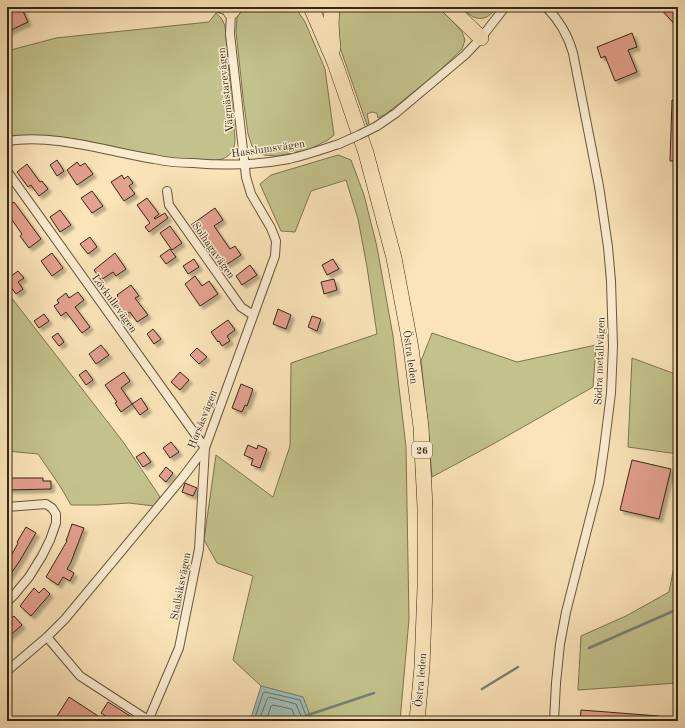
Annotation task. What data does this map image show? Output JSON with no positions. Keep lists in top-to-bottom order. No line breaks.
{"streets":{"highway":["Östra leden","26"],"street":["Vägmästarevägen","Hasslumsvägen","Solhagavägen","Lövkullevägen","Södra metallvägen","Horsåsvägen","Stallsiksvägen"]},"crossings":[["Vägmästarevägen","Hasslumsvägen"],["Vägmästarevägen","Horsåsvägen"],["Hasslumsvägen","Horsåsvägen"],["Solhagavägen","Horsåsvägen"],["Lövkullevägen","Horsåsvägen"],["Lövkullevägen","Stallsiksvägen"],["Horsåsvägen","Stallsiksvägen"]]}
